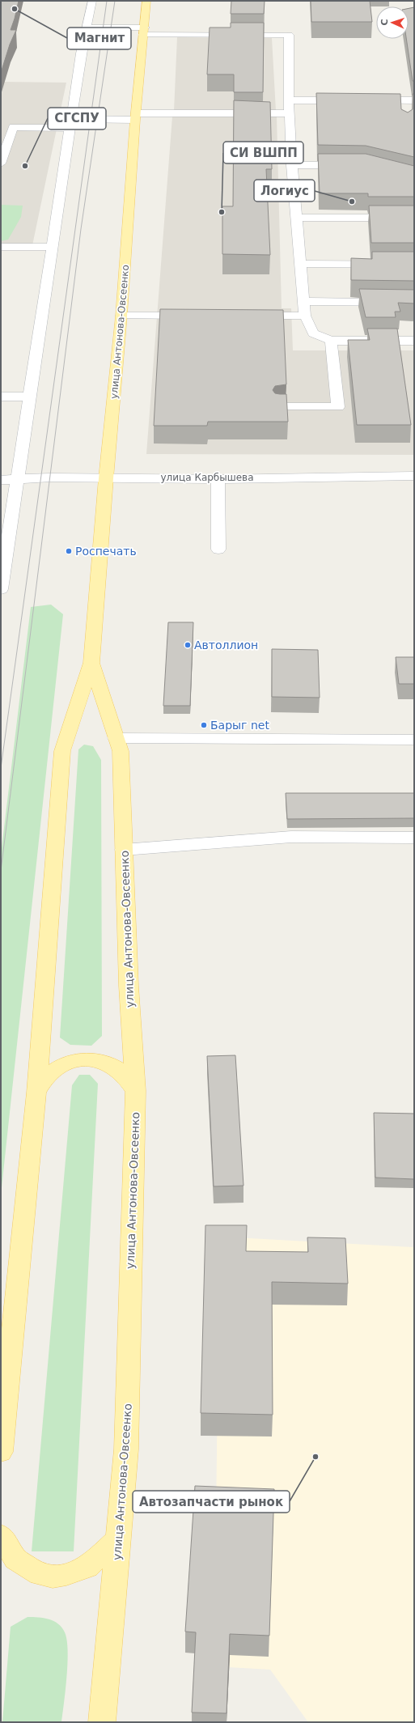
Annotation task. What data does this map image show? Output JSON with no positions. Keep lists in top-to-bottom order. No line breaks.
{"streets":{"main road":["улица Антонова-Овсеенко"],"street":["улица Карбышева"]},"crossings":[["улица Антонова-Овсеенко","улица Карбышева"]],"places":["Магнит","СГСПУ","Логиус","СИ ВШПП","Роспечать","Автоллион","Барыг net","Автозапчасти рынок"],"north":"left"}
